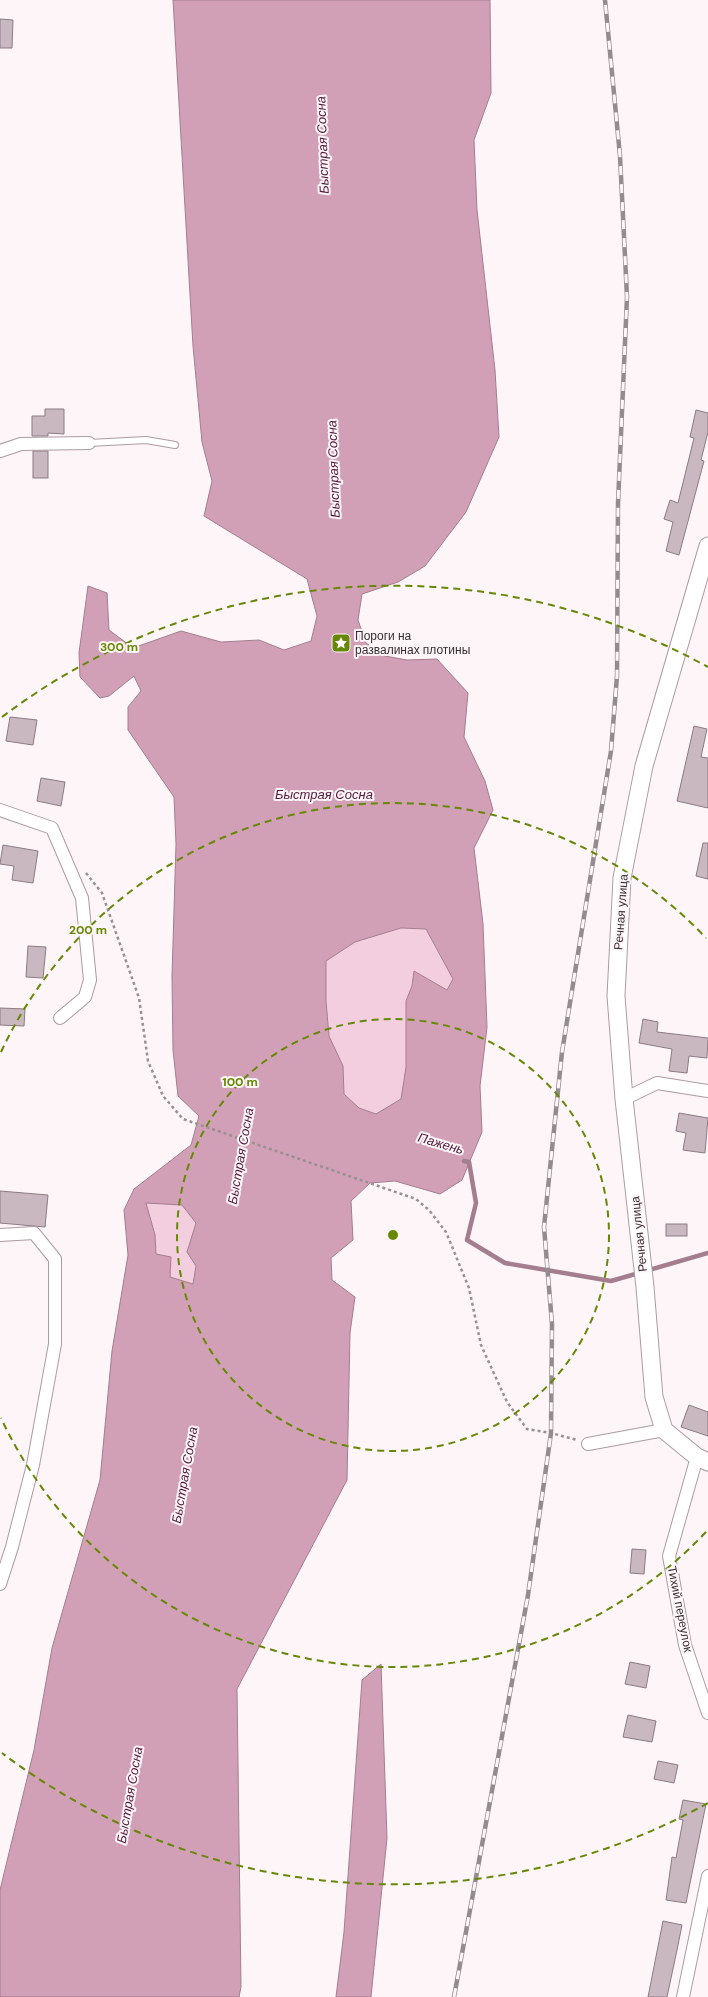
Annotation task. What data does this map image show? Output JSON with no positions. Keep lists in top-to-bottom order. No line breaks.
{"streets":{"street":["Речная улица","Тихий переулок"]},"water":["Быстрая Сосна","Пажень"],"places":{"place":["Пороги на развалинах плотины"]},"rings":["300 m","200 m","100 m"]}
